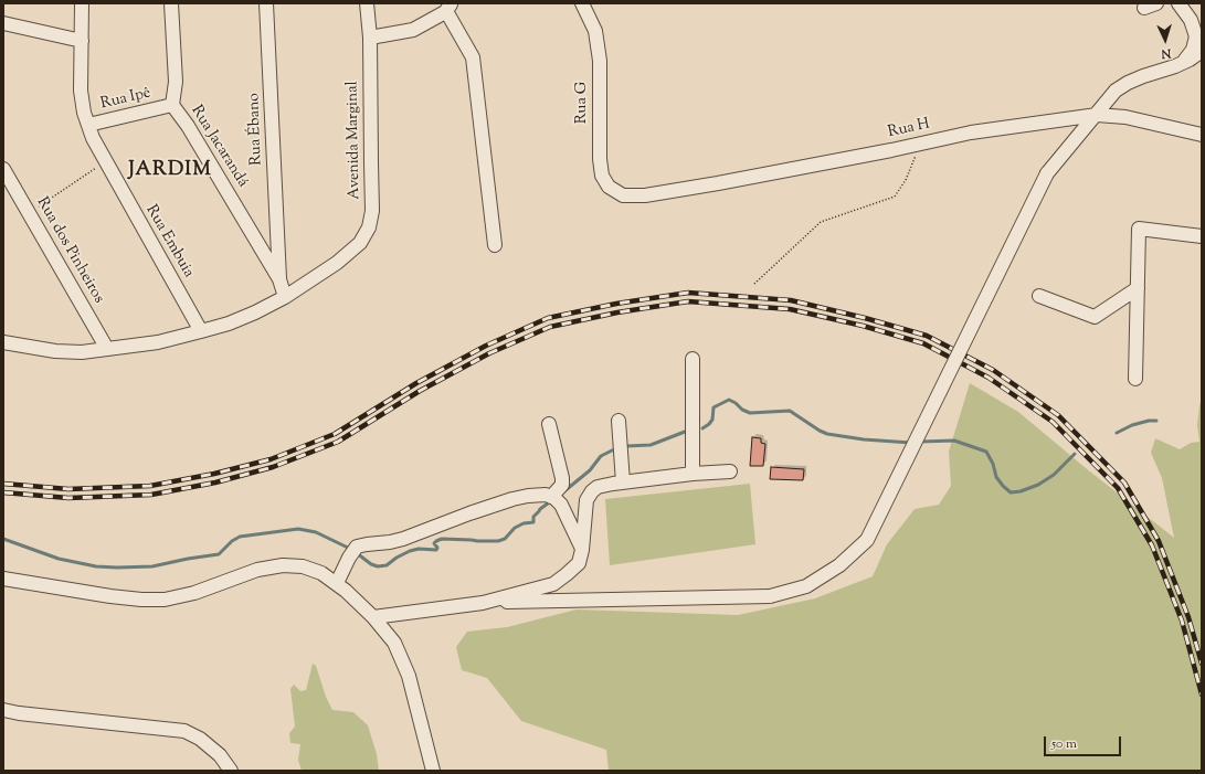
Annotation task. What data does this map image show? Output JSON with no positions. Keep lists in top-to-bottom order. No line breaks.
{"streets":{"street":["Rua Ipê","Rua G","Rua Ébano","Rua H","Avenida Marginal","Rua Jacarandá","Rua Embuia","Rua dos Pinheiros"]},"crossings":[["Rua Ipê","Rua Jacarandá"],["Rua Ipê","Rua Embuia"],["Rua G","Rua H"],["Rua Ébano","Rua Jacarandá"],["Avenida Marginal","Rua Jacarandá"],["Avenida Marginal","Rua Embuia"],["Avenida Marginal","Rua dos Pinheiros"]],"districts":["JARDIM"],"scale_bar":"50 m","north":"bottom"}
